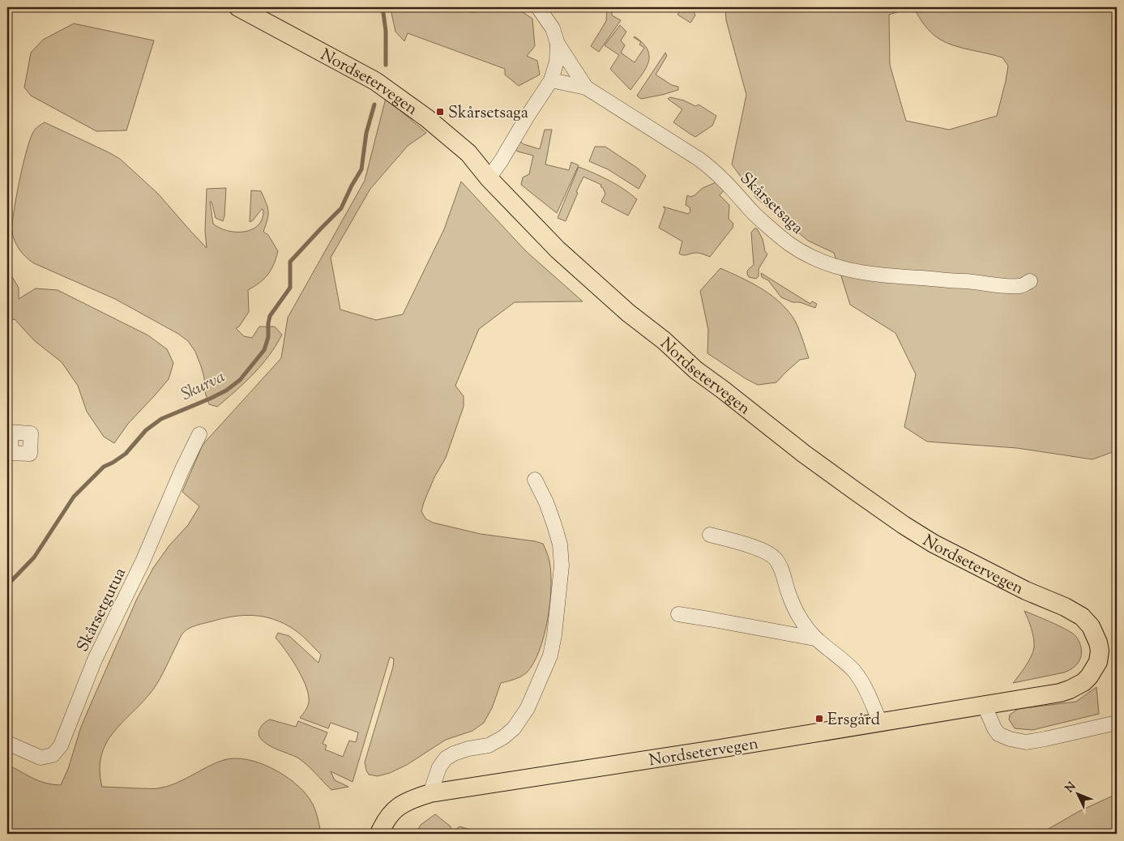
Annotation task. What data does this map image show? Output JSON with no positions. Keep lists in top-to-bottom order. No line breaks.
{"streets":{"main road":["Nordsetervegen"],"street":["Skårsetsaga","Skårsetgutua"]},"crossings":[["Nordsetervegen","Skårsetsaga"]],"water":["Skurva"],"places":{"transit":["Skårsetsaga","Ersgård"]},"north":"top left"}
